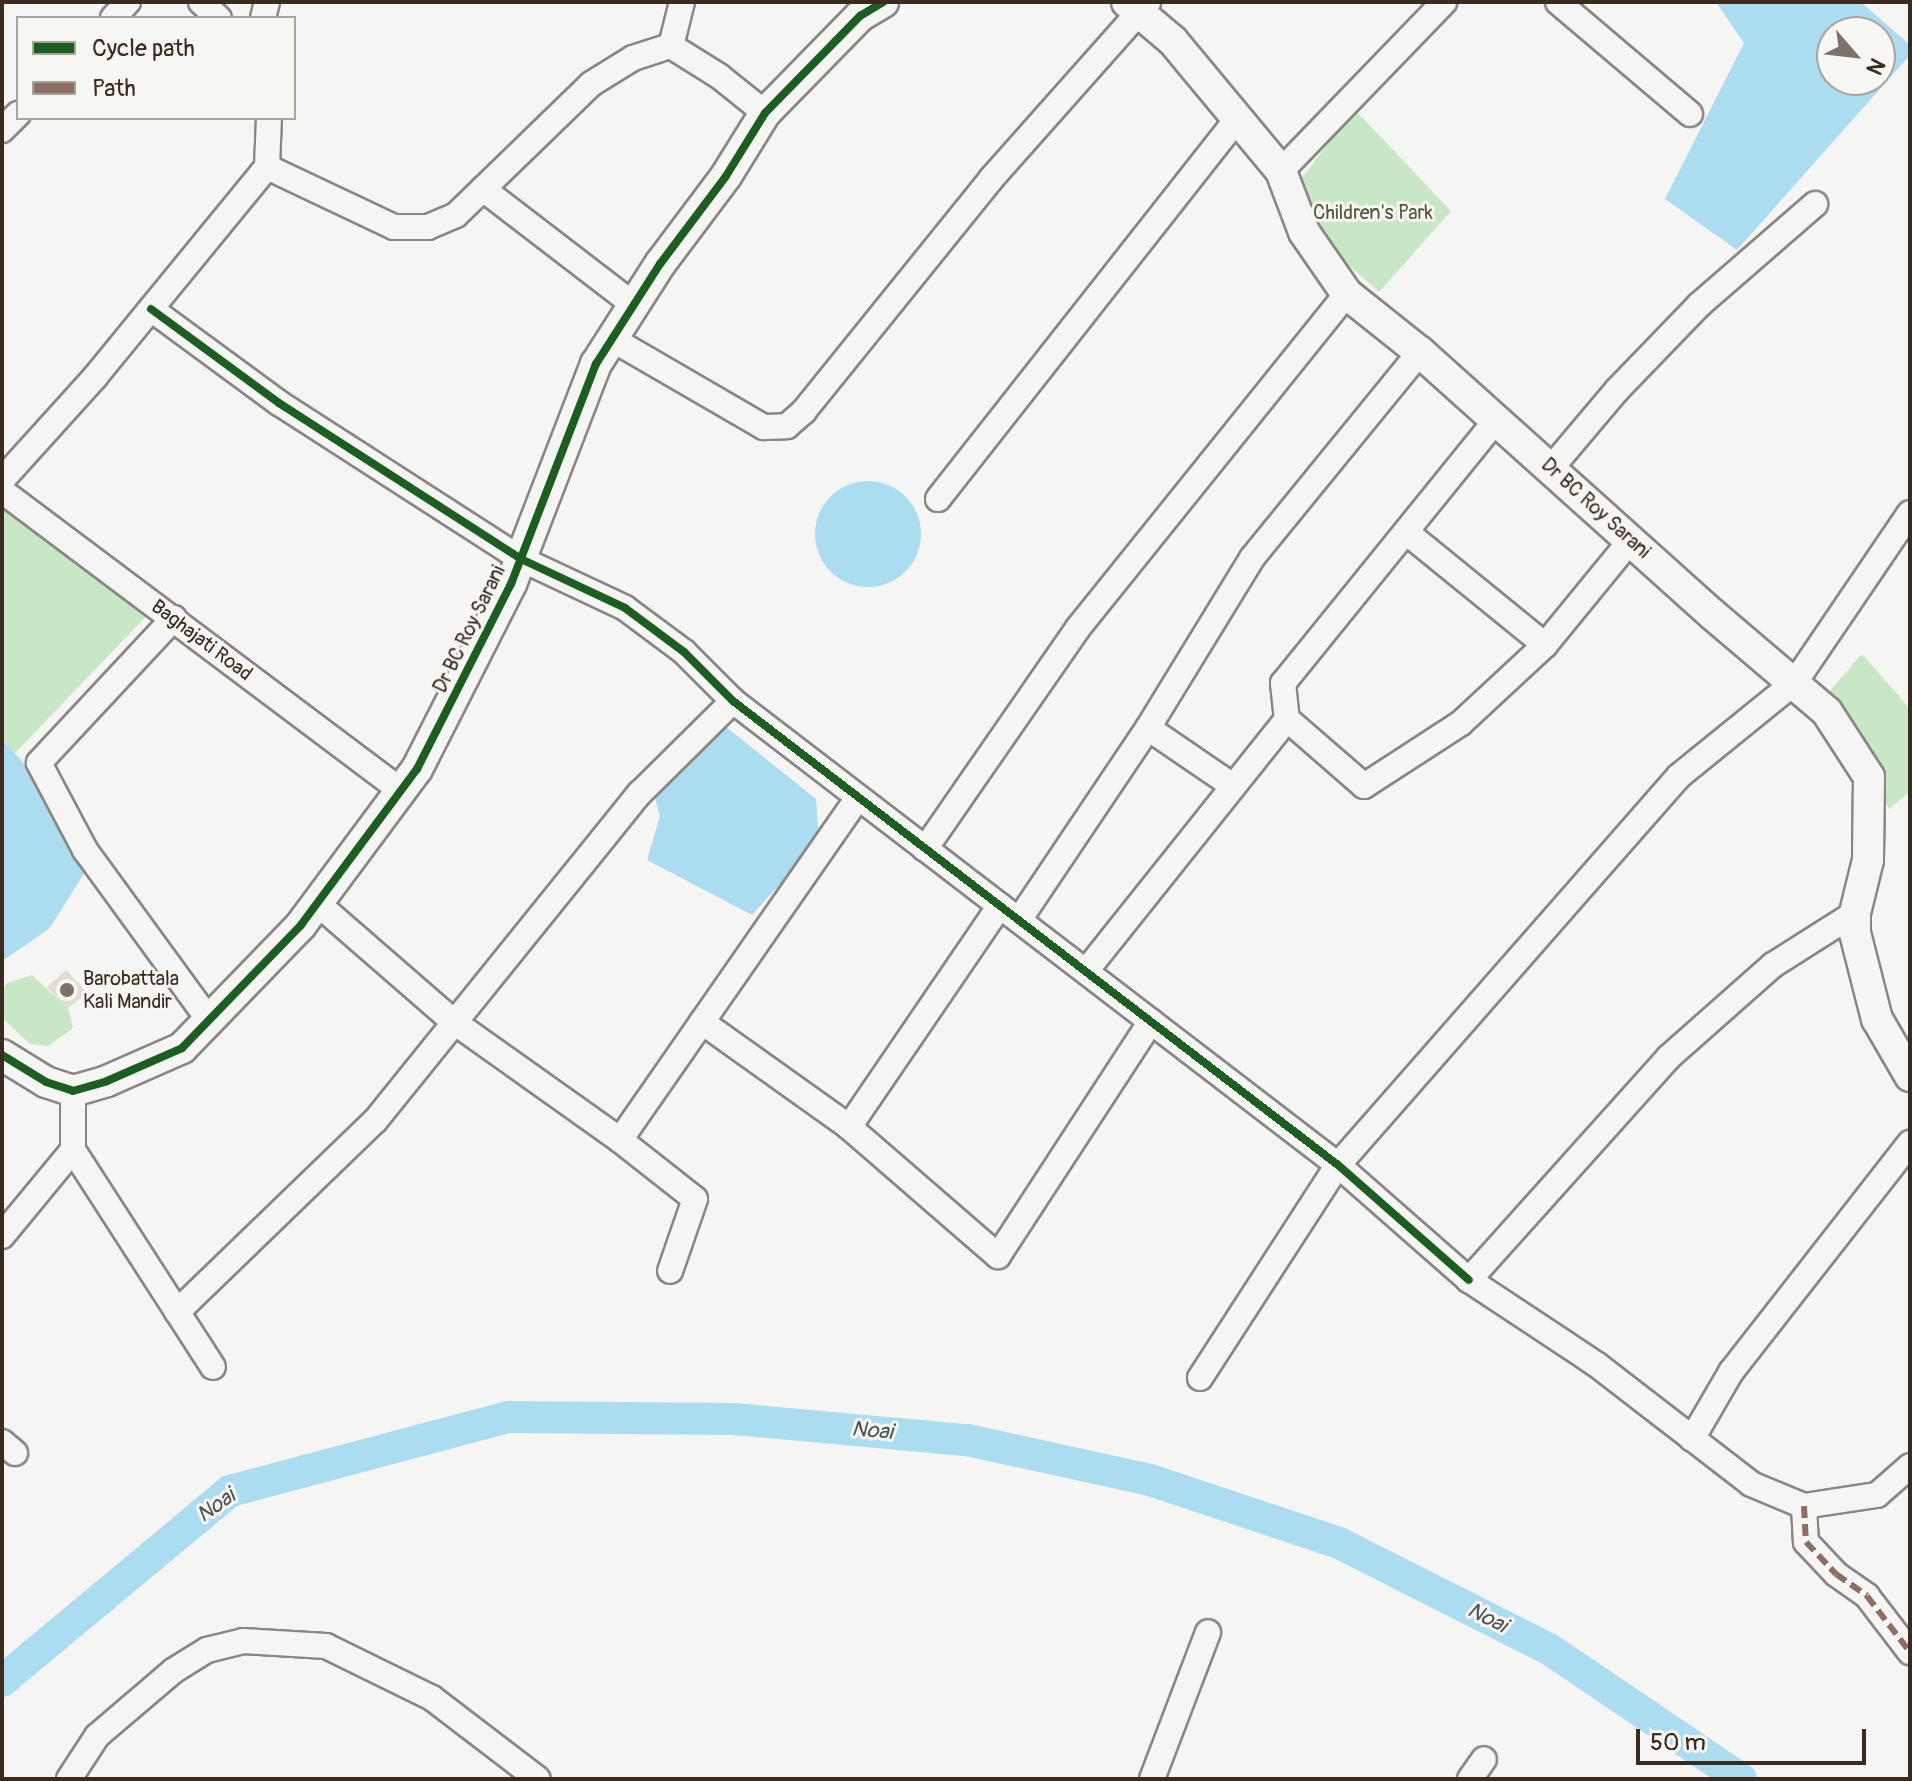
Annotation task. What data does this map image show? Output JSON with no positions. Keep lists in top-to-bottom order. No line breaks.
{"streets":{"street":["Dr BC Roy Sarani","Baghajati Road"]},"crossings":[["Dr BC Roy Sarani","Baghajati Road"]],"water":["Noai"],"parks":["Children's Park"],"places":["Barobattala Kali Mandir"],"legend":["Cycle path","Path"],"scale_bar":"50 m","north":"bottom right"}
